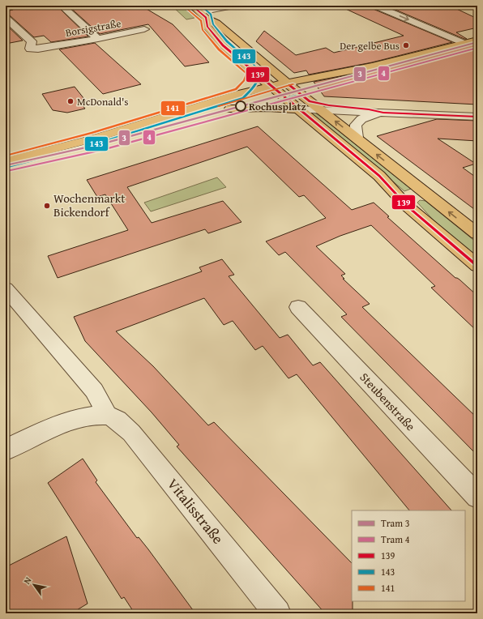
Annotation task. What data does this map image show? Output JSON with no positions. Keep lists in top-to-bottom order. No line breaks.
{"streets":{"street":["Borsigstraße","Steubenstraße","Vitalisstraße"]},"places":["Der gelbe Bus","McDonald's","Rochusplatz","Wochenmarkt Bickendorf"],"lines":["transit line 139","transit line 143","transit line 141","tram line 3","tram line 4"],"legend":["Tram 3","Tram 4","139","143","141"],"north":"top left"}
